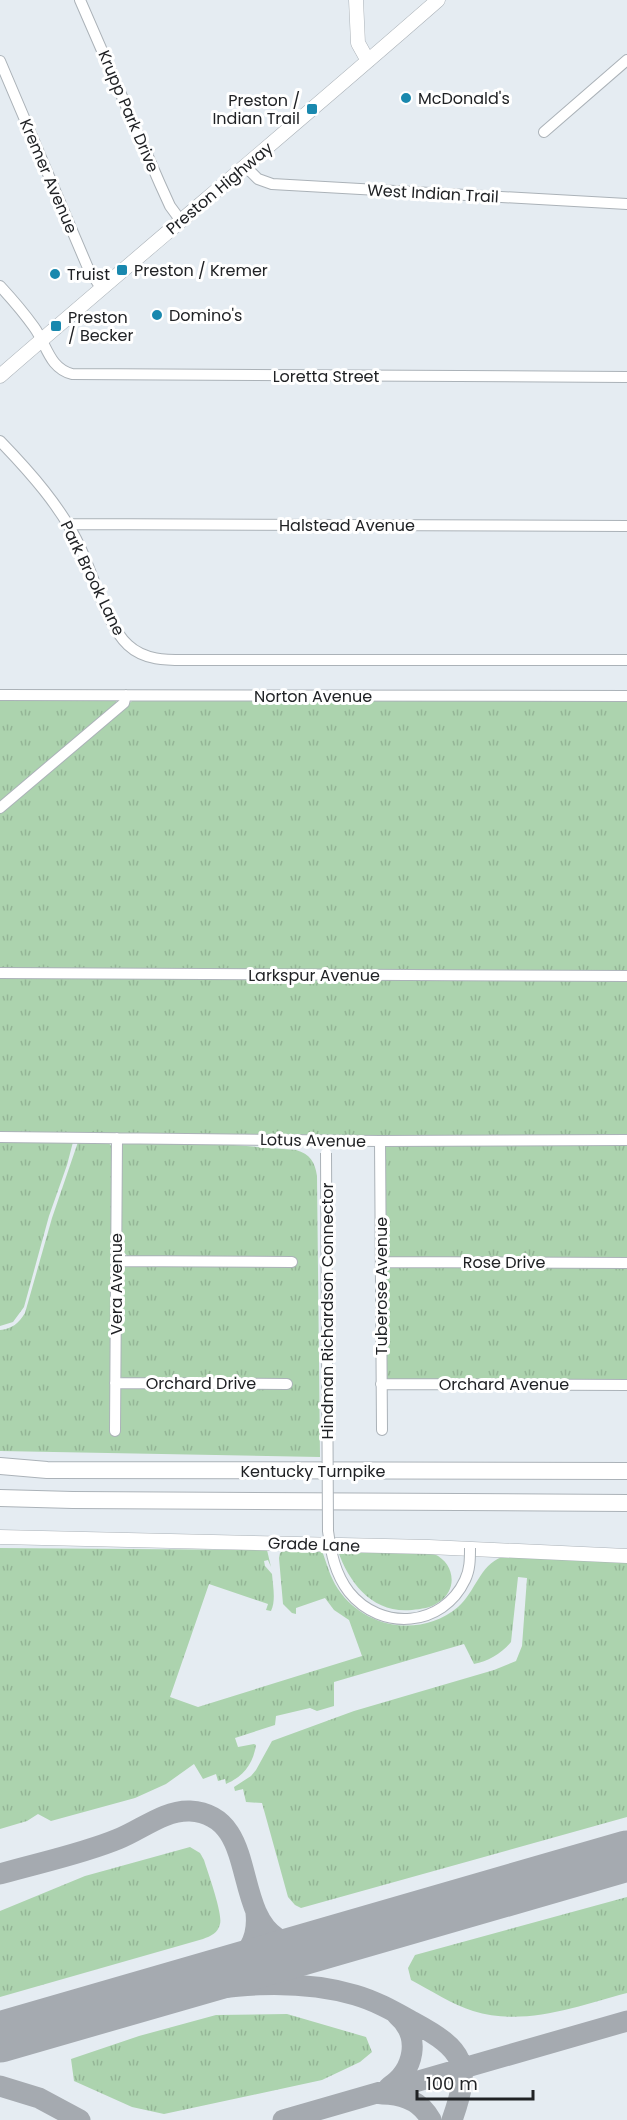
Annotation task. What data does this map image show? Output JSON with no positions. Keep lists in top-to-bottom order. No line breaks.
{"streets":{"highway":["Kentucky Turnpike"],"main road":["Preston Highway","Grade Lane"],"street":["Krupp Park Drive","Kremer Avenue","West Indian Trail","Loretta Street","Halstead Avenue","Park Brook Lane","Norton Avenue","Larkspur Avenue","Lotus Avenue","Rose Drive","Vera Avenue","Tuberose Avenue","Hindman Richardson Connector","Orchard Drive","Orchard Avenue"]},"crossings":[["Krupp Park Drive","Preston Highway"],["Kremer Avenue","Preston Highway"],["Preston Highway","West Indian Trail"],["Preston Highway","Loretta Street"],["Halstead Avenue","Park Brook Lane"],["Lotus Avenue","Vera Avenue"],["Lotus Avenue","Tuberose Avenue"],["Lotus Avenue","Hindman Richardson Connector"],["Rose Drive","Tuberose Avenue"],["Vera Avenue","Orchard Drive"],["Tuberose Avenue","Orchard Avenue"],["Hindman Richardson Connector","Grade Lane"]],"places":{"other":["McDonald's","Truist","Domino's"],"transit":["Preston / Indian Trail","Preston / Kremer","Preston / Becker"]},"scale_bar":"100 m"}
